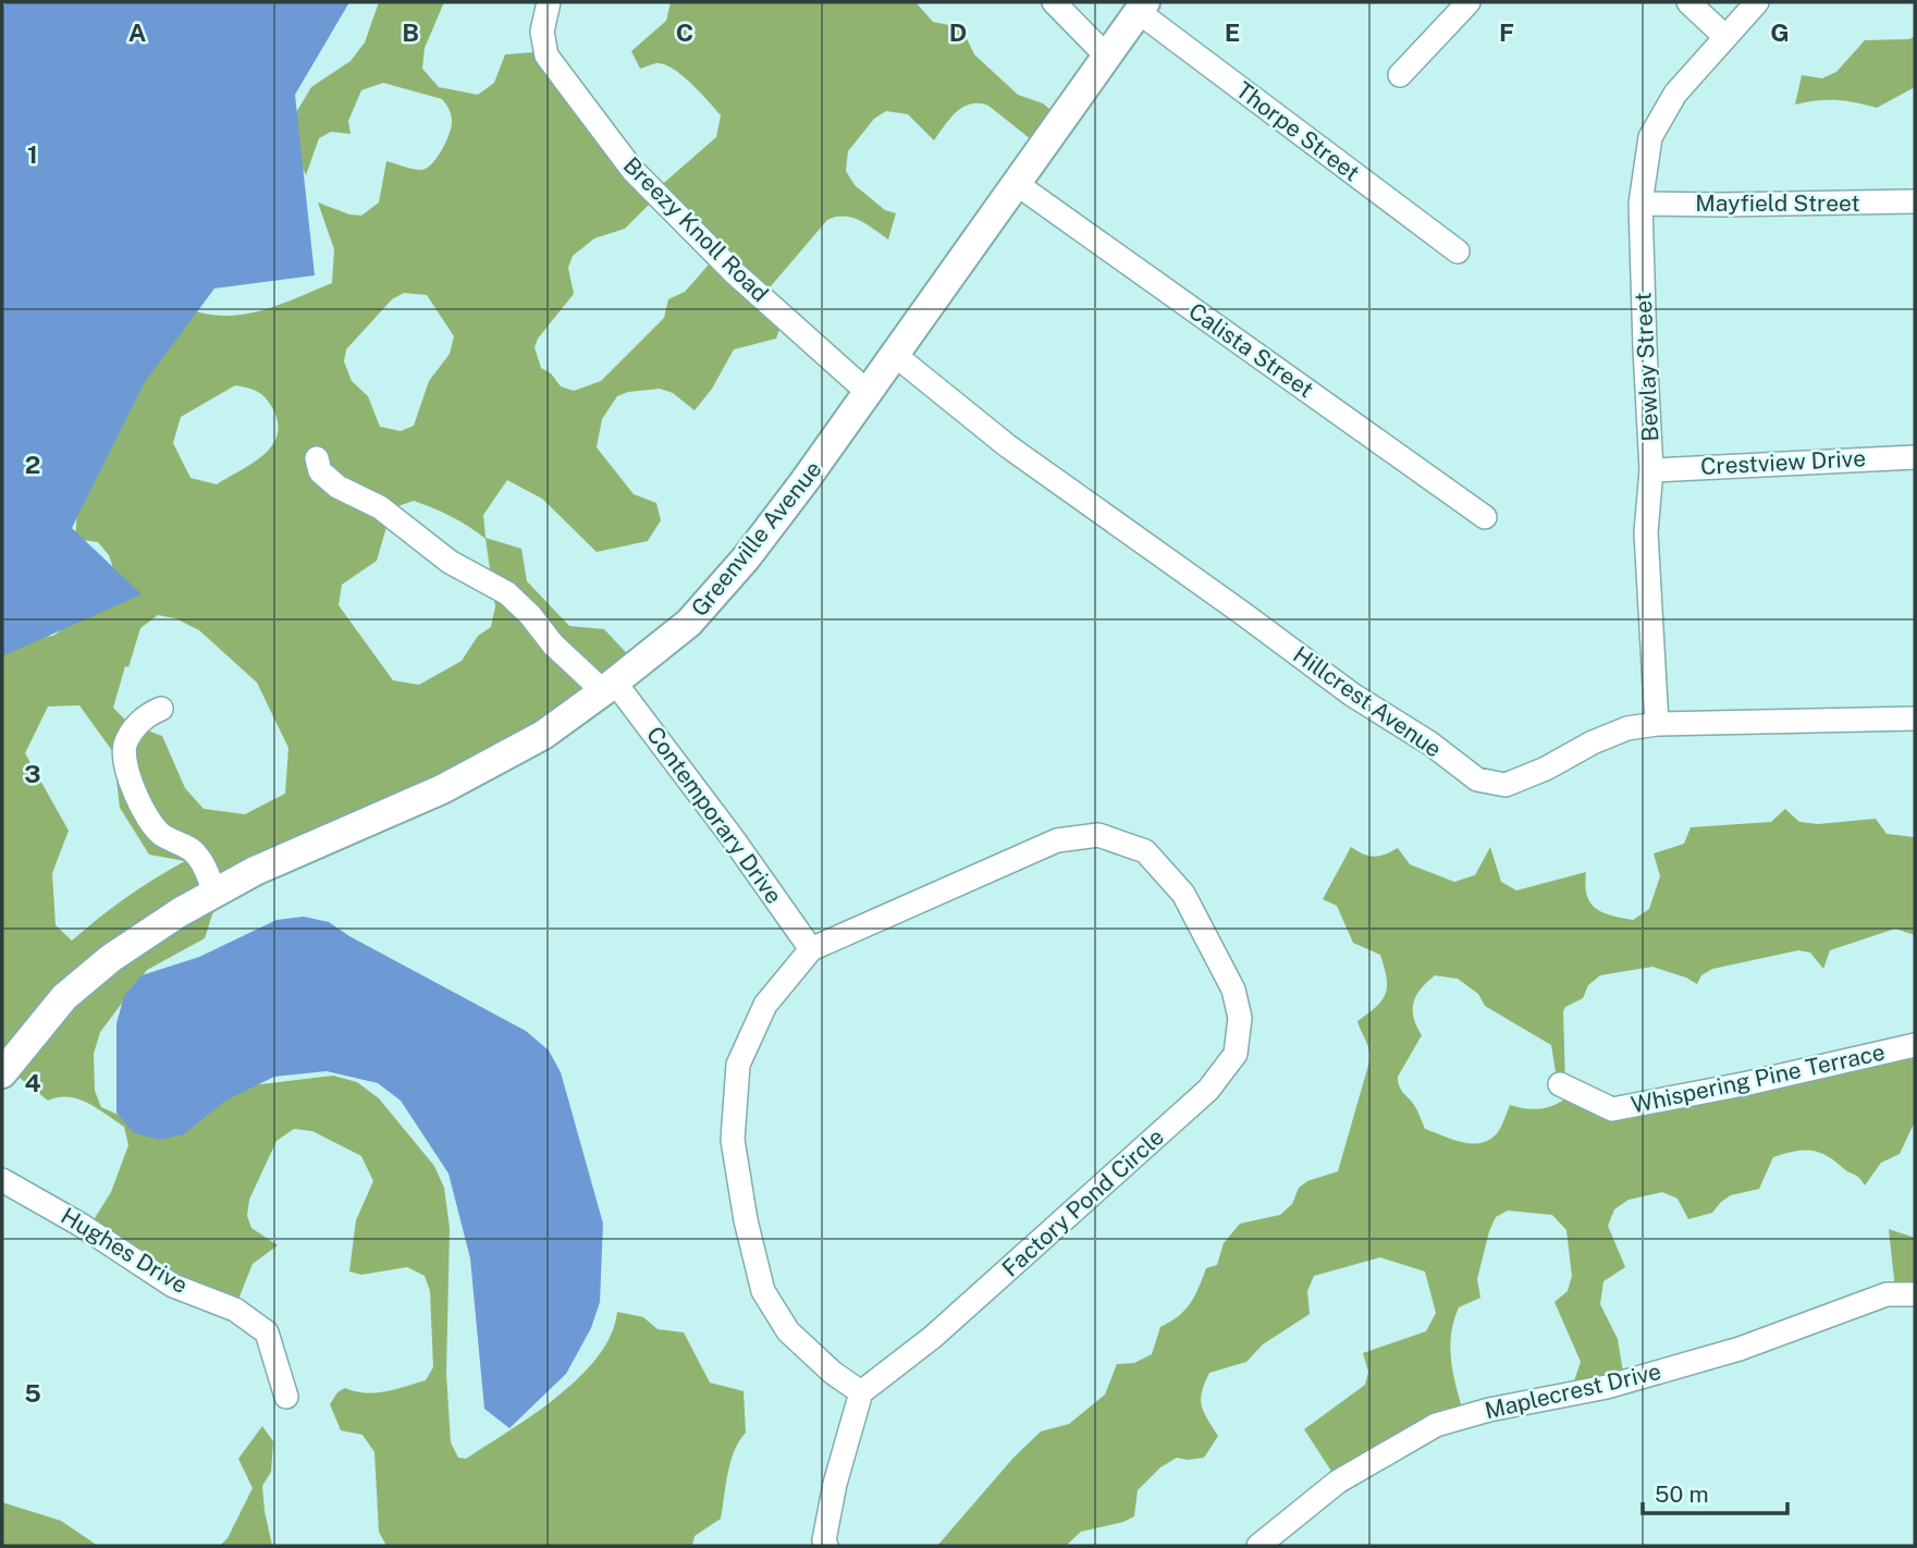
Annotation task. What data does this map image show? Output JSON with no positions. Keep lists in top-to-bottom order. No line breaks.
{"streets":{"main road":["Greenville Avenue"],"street":["Thorpe Street","Mayfield Street","Breezy Knoll Road","Calista Street","Bewlay Street","Crestview Drive","Hillcrest Avenue","Contemporary Drive","Whispering Pine Terrace","Factory Pond Circle","Hughes Drive","Maplecrest Drive"]},"crossings":[["Thorpe Street","Greenville Avenue"],["Mayfield Street","Bewlay Street"],["Breezy Knoll Road","Greenville Avenue"],["Calista Street","Greenville Avenue"],["Bewlay Street","Crestview Drive"],["Bewlay Street","Hillcrest Avenue"],["Greenville Avenue","Hillcrest Avenue"],["Greenville Avenue","Contemporary Drive"],["Contemporary Drive","Factory Pond Circle"]],"scale_bar":"50 m","grid":{"columns":["A","B","C","D","E","F","G"],"rows":["1","2","3","4","5"]}}
